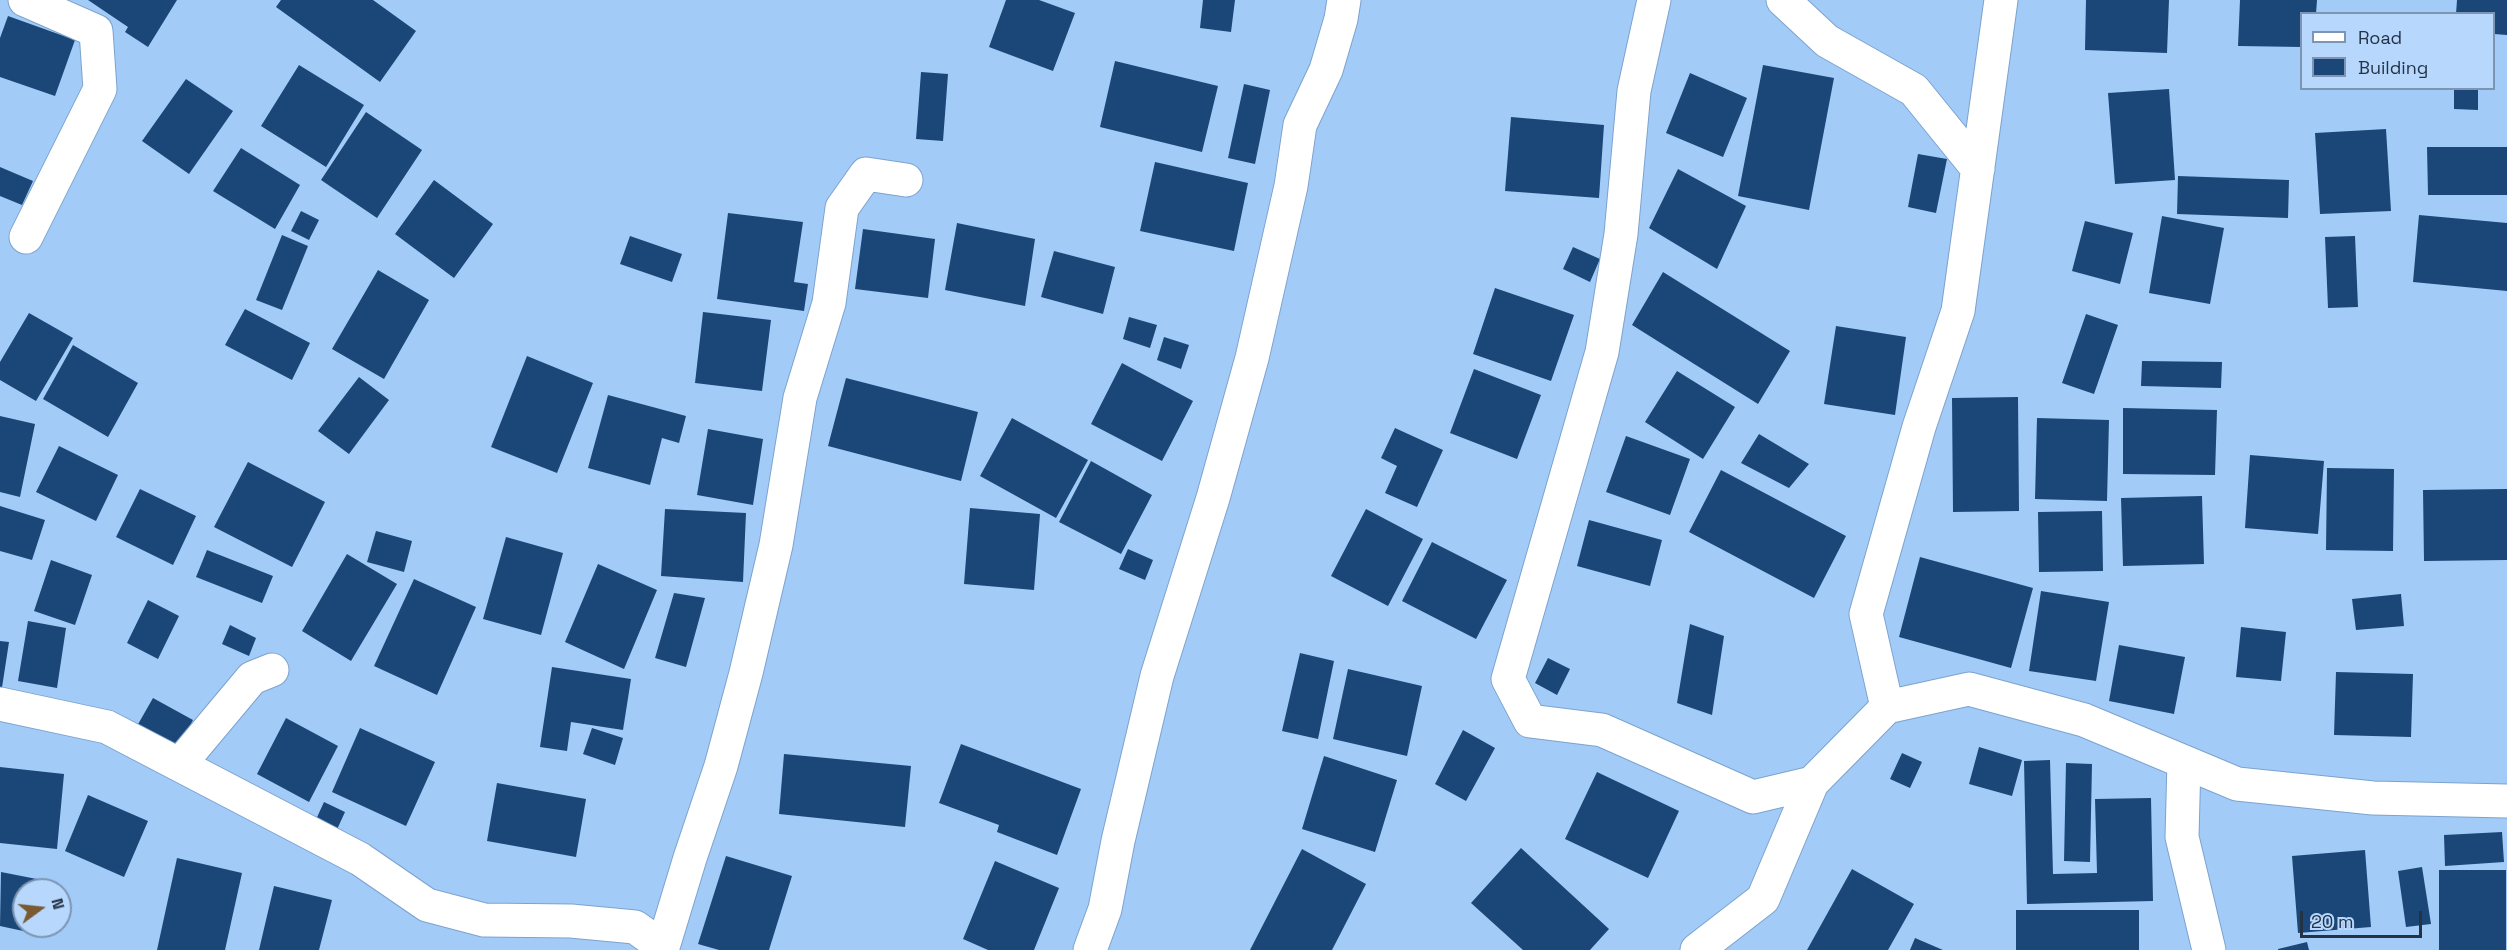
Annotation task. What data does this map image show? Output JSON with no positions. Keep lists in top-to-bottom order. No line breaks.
{"legend":["Road","Building"],"scale_bar":"20 m","north":"right"}
